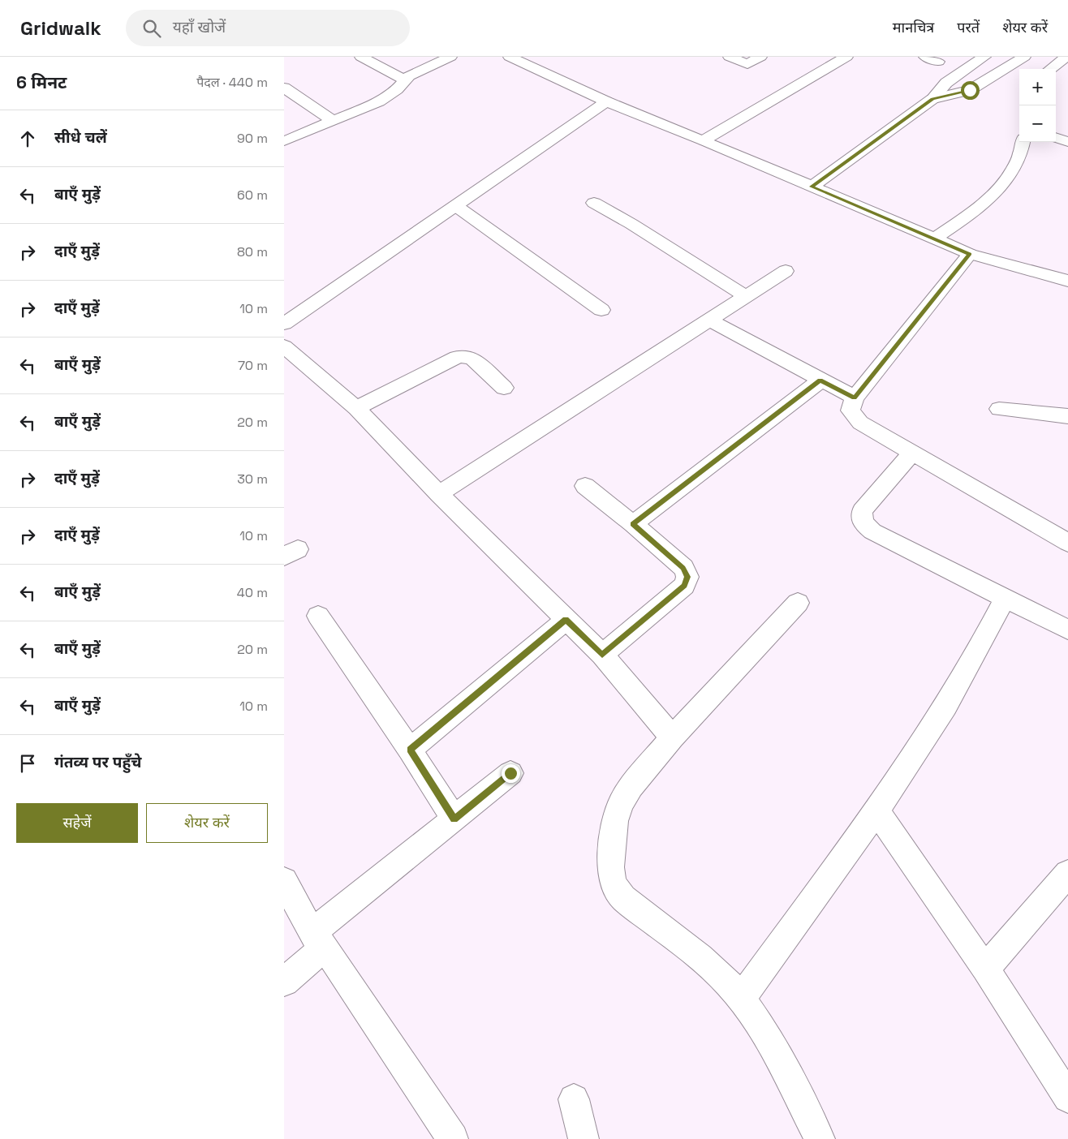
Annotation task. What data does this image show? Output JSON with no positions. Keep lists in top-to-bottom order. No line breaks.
{"page":{"header":"Gridwalk","search":"यहाँ खोजें","nav":["मानचित्र","परतें","शेयर करें"],"heading":["6 मिनट","पैदल · 440 m"],"map_buttons":["+","−"],"list":[["सीधे चलें","90 m"],["बाएँ मुड़ें","60 m"],["दाएँ मुड़ें","80 m"],["दाएँ मुड़ें","10 m"],["बाएँ मुड़ें","70 m"],["बाएँ मुड़ें","20 m"],["दाएँ मुड़ें","30 m"],["दाएँ मुड़ें","10 m"],["बाएँ मुड़ें","40 m"],["बाएँ मुड़ें","20 m"],["बाएँ मुड़ें","10 m"],"गंतव्य पर पहुँचे"],"buttons":["सहेजें","शेयर करें"]}}
